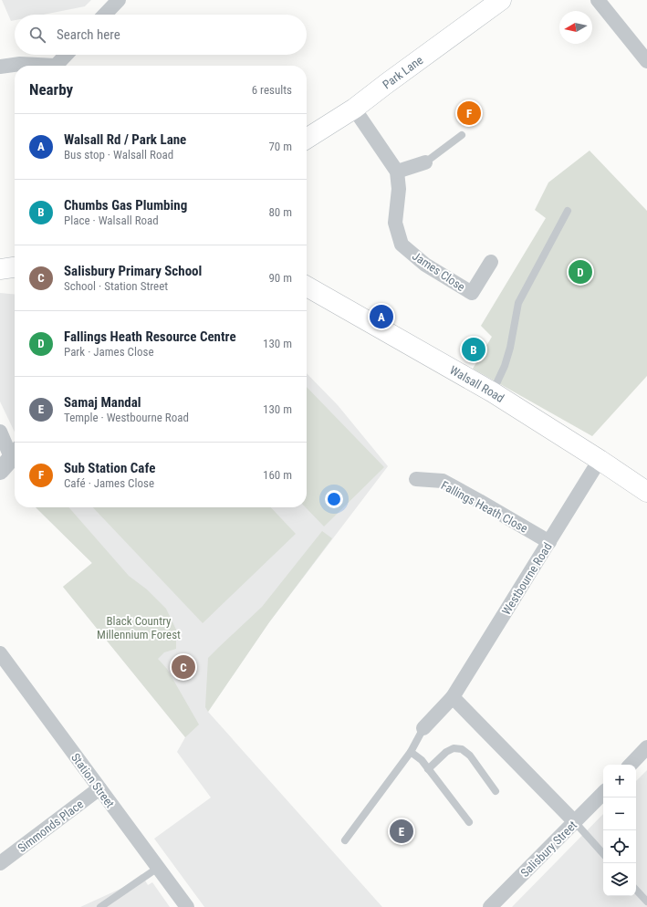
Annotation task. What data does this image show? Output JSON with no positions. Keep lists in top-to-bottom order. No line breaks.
{"streets":{"main road":["Park Lane","Walsall Road"],"street":["James Close","Fallings Heath Close","Westbourne Road","Station Street","Simmonds Place","Salisbury Street"]},"crossings":[["Walsall Road","Westbourne Road"],["Fallings Heath Close","Westbourne Road"],["Station Street","Simmonds Place"]],"parks":["Black Country Millennium Forest"],"north":"left","page":{"search":"Search here","heading":["Nearby","6 results"],"pins":["F","D","A","B","C","E"],"list":[{"mark":"A","name":"Walsall Rd / Park Lane","note":"Bus stop · Walsall Road","value":"70 m"},{"mark":"B","name":"Chumbs Gas Plumbing","note":"Place · Walsall Road","value":"80 m"},{"mark":"C","name":"Salisbury Primary School","note":"School · Station Street","value":"90 m"},{"mark":"D","name":"Fallings Heath Resource Centre","note":"Park · James Close","value":"130 m"},{"mark":"E","name":"Samaj Mandal","note":"Temple · Westbourne Road","value":"130 m"},{"mark":"F","name":"Sub Station Cafe","note":"Café · James Close","value":"160 m"}],"map_buttons":["+","−"]}}
